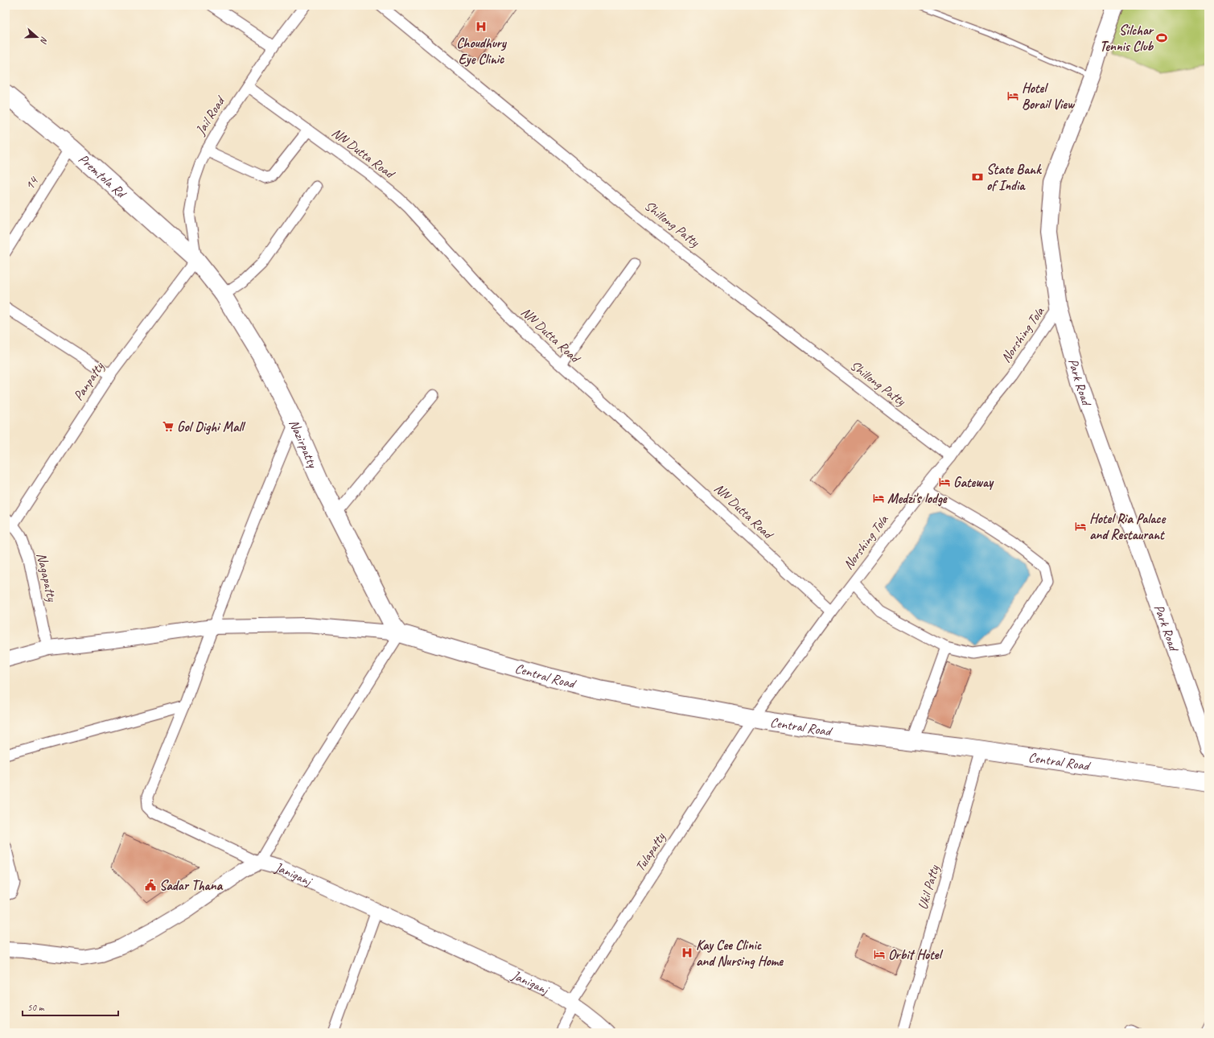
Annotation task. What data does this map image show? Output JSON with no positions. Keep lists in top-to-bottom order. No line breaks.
{"streets":{"highway":["Premtola Rd","Nazirpatty","Central Road"],"main road":["Park Road"],"street":["Jail Road","NN Dutta Road","14","Shillong Patty","Norshing Tola","Panpatty","Nagapatty","Tulapatty","Janiganj","Ukil Patty"]},"crossings":[["Jail Road","NN Dutta Road"],["Jail Road","Premtola Rd"],["Jail Road","Panpatty"],["Jail Road","Nazirpatty"],["NN Dutta Road","Norshing Tola"],["Premtola Rd","14"],["Premtola Rd","Panpatty"],["Premtola Rd","Nazirpatty"],["Shillong Patty","Norshing Tola"],["Norshing Tola","Park Road"],["Norshing Tola","Central Road"],["Norshing Tola","Tulapatty"],["Panpatty","Nazirpatty"],["Panpatty","Nagapatty"],["Nazirpatty","Central Road"],["Nazirpatty","Janiganj"],["Central Road","Tulapatty"],["Central Road","Janiganj"],["Central Road","Ukil Patty"],["Tulapatty","Janiganj"]],"places":{"hospital":["Choudhury Eye Clinic","Kay Cee Clinic and Nursing Home"],"sports":["Silchar Tennis Club"],"hotel":["Hotel Borail View","Gateway","Medzi's lodge","Hotel Ria Palace and Restaurant","Orbit Hotel"],"bank":["State Bank of India"],"supermarket":["Gol Dighi Mall"],"public building":["Sadar Thana"]},"scale_bar":"50 m","north":"right"}
